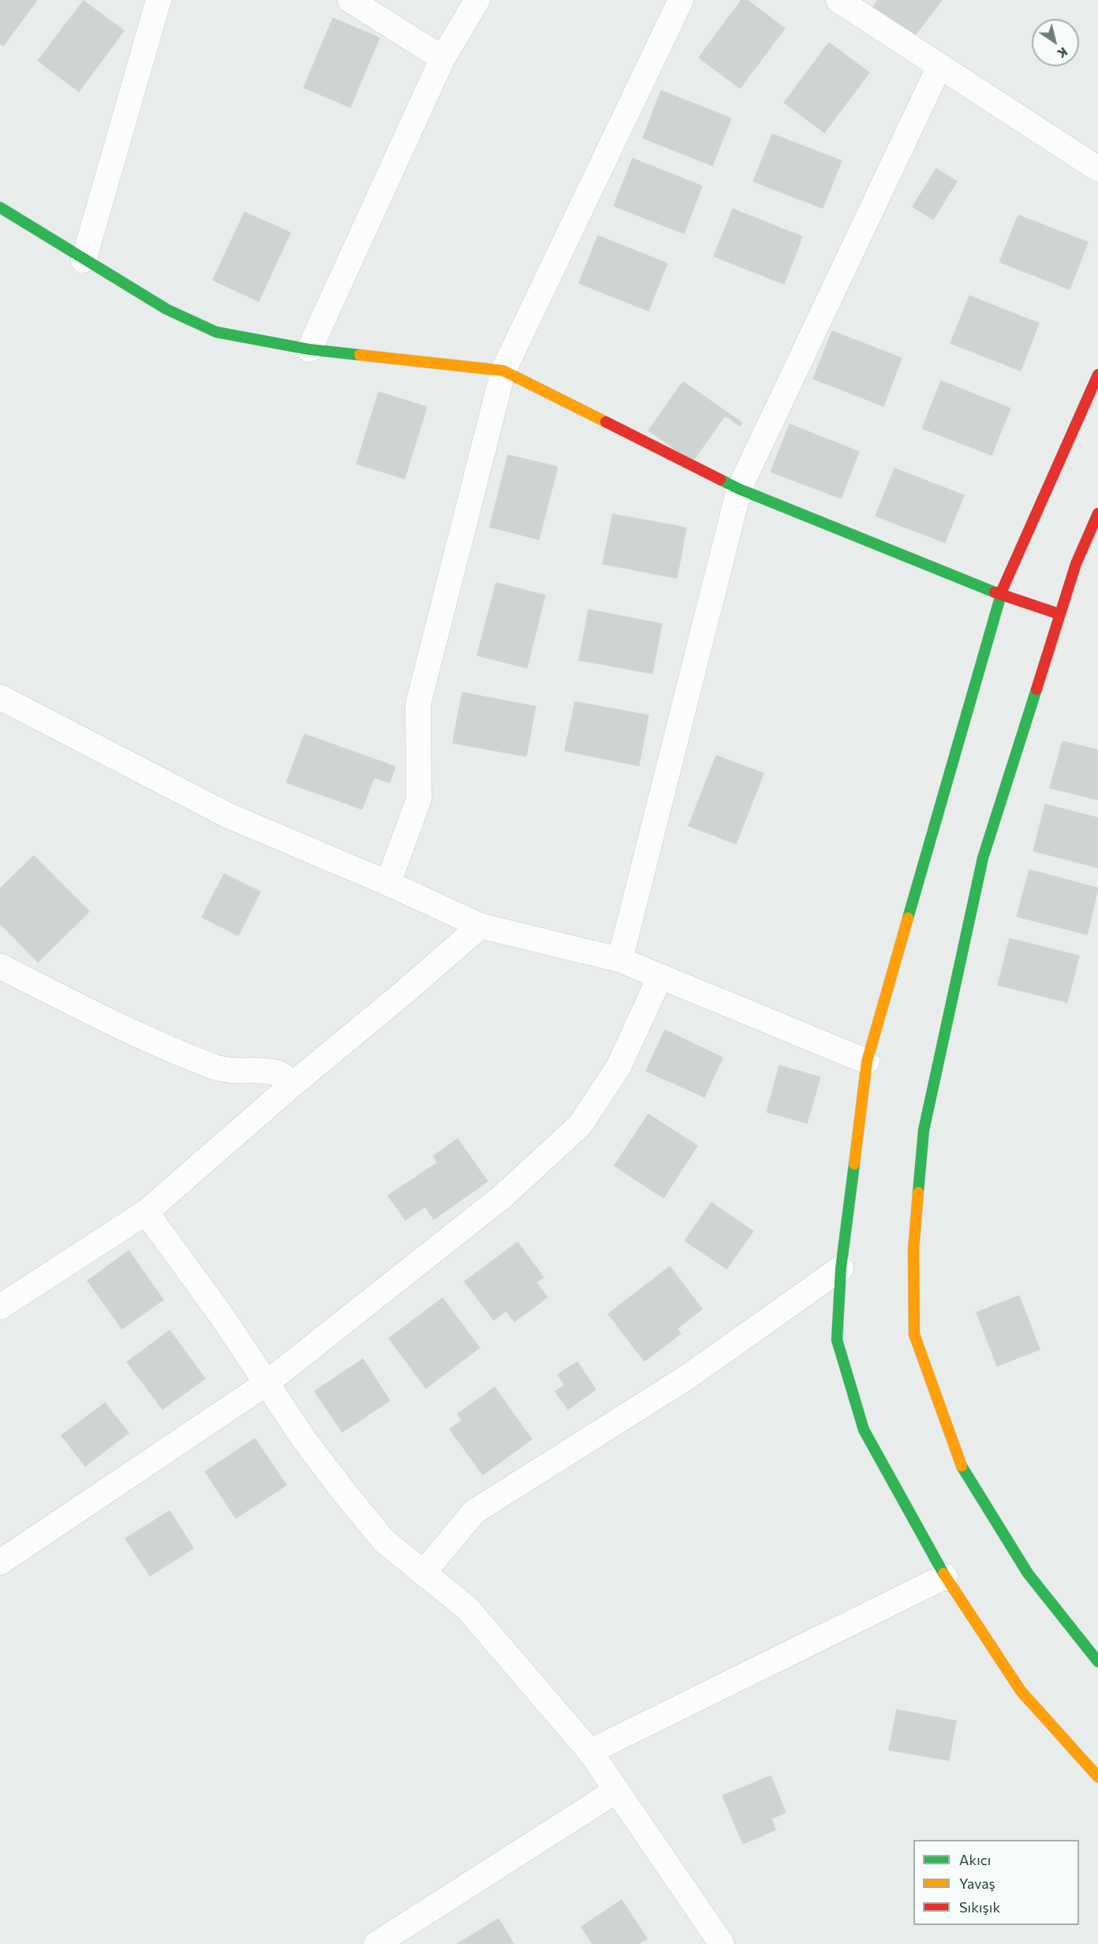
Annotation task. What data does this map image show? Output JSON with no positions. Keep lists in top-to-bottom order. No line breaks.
{"legend":["Akıcı","Yavaş","Sıkışık"],"north":"bottom right"}
